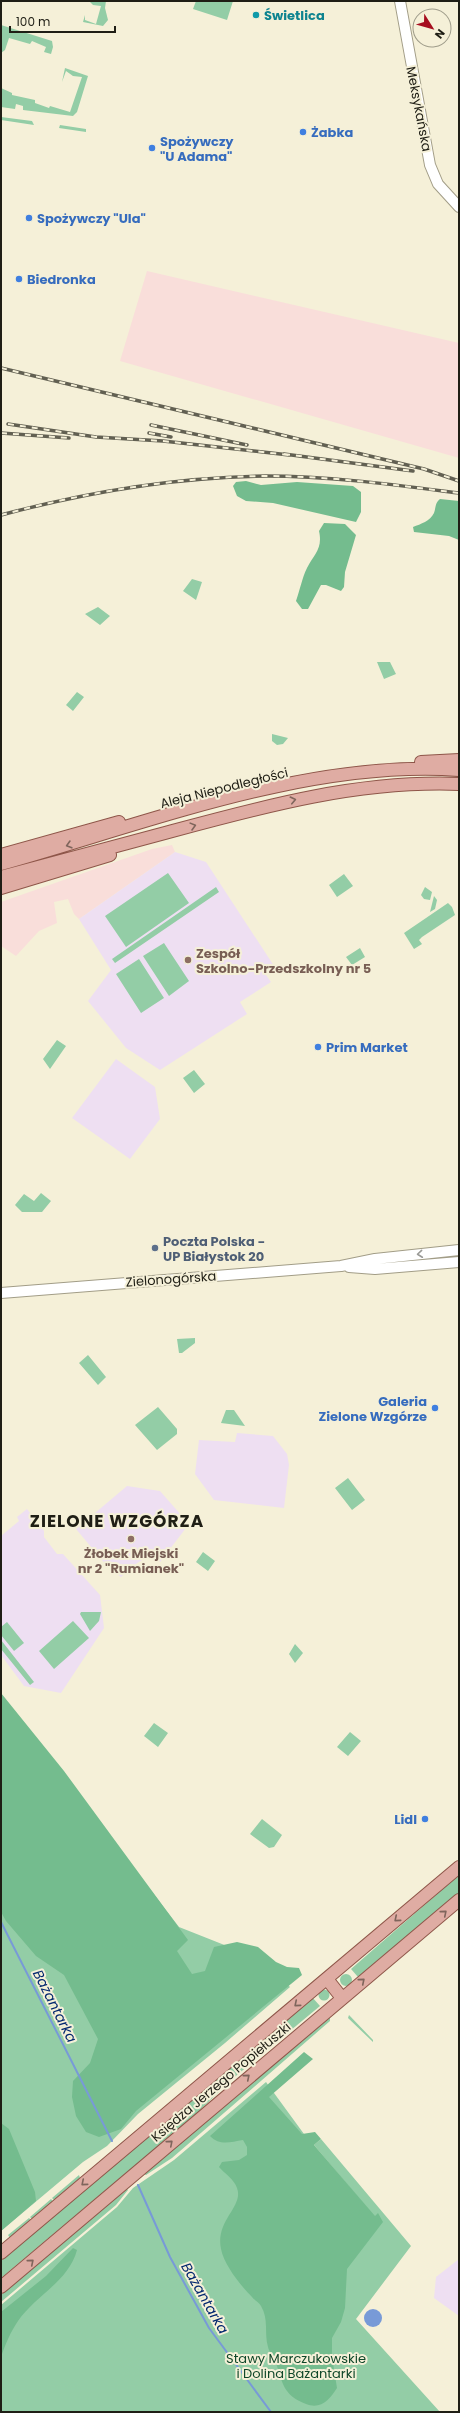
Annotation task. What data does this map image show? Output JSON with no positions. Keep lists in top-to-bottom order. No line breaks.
{"streets":{"main road":["Aleja Niepodległości","Księdza Jerzego Popiełuszki"],"street":["Meksykańska","Zielonogórska"]},"districts":["ZIELONE WZGÓRZA"],"water":["Bażantarka"],"parks":["Stawy Marczukowskie i Dolina Bażantarki"],"places":["Świetlica","Żabka","Spożywczy \"U Adama\"","Spożywczy \"Ula\"","Biedronka","Zespół Szkolno-Przedszkolny nr 5","Prim Market","Poczta Polska - UP Białystok 20","Galeria Zielone Wzgórze","Żłobek Miejski nr 2 \"Rumianek\"","Lidl"],"scale_bar":"100 m","north":"bottom right"}
